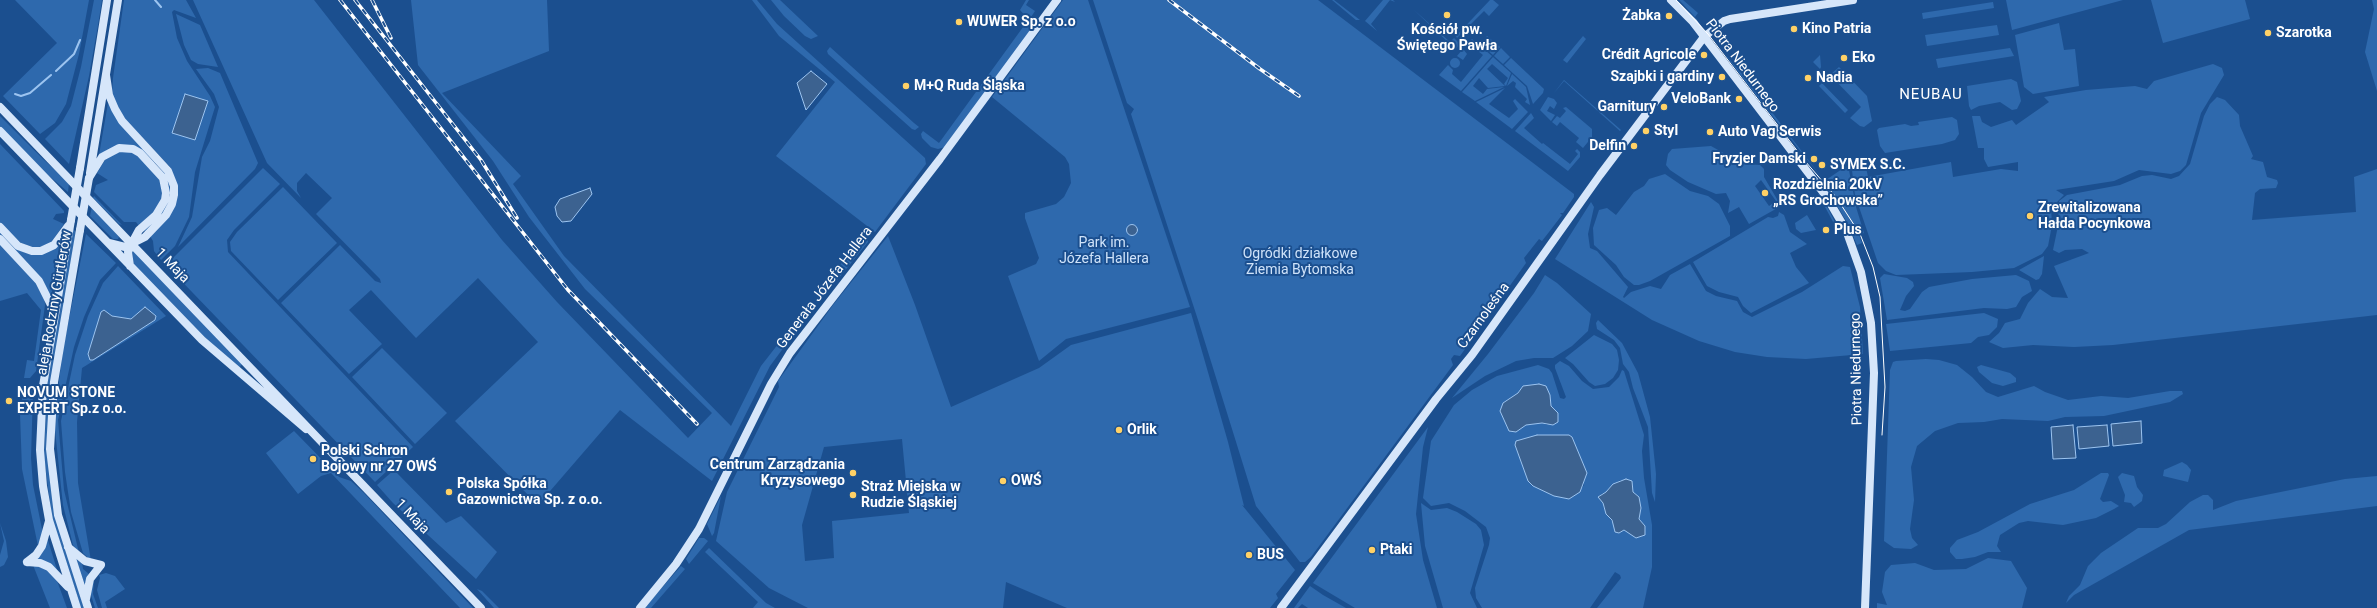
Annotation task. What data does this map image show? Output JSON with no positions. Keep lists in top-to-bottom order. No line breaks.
{"streets":{"street":["Piotra Niedurnego","1 Maja","Generała Józefa Hallera","aleja Rodziny Gürtlerów","Czarnoleśna"]},"crossings":[["Piotra Niedurnego","Czarnoleśna"]],"districts":["NEUBAU"],"parks":["Park im. Józefa Hallera","Ogródki działkowe Ziemia Bytomska"],"places":["Kościół pw. Świętego Pawła","Żabka","WUWER Sp. z o.o","Kino Patria","Szarotka","Crédit Agricole","Eko","Szajbki i gardiny","Nadia","M+Q Ruda Śląska","VeloBank","Garnitury","Styl","Auto Vag Serwis","Delfin","Fryzjer Damski","SYMEX S.C.","Rozdzielnia 20kV „RS Grochowska”","Zrewitalizowana Hałda Pocynkowa","Plus","NOVUM STONE EXPERT Sp.z o.o.","Orlik","Polski Schron Bojowy nr 27 OWŚ","Centrum Zarządzania Kryzysowego","OWŚ","Polska Spółka Gazownictwa Sp. z o.o.","Straż Miejska w Rudzie Śląskiej","Ptaki","BUS"]}
